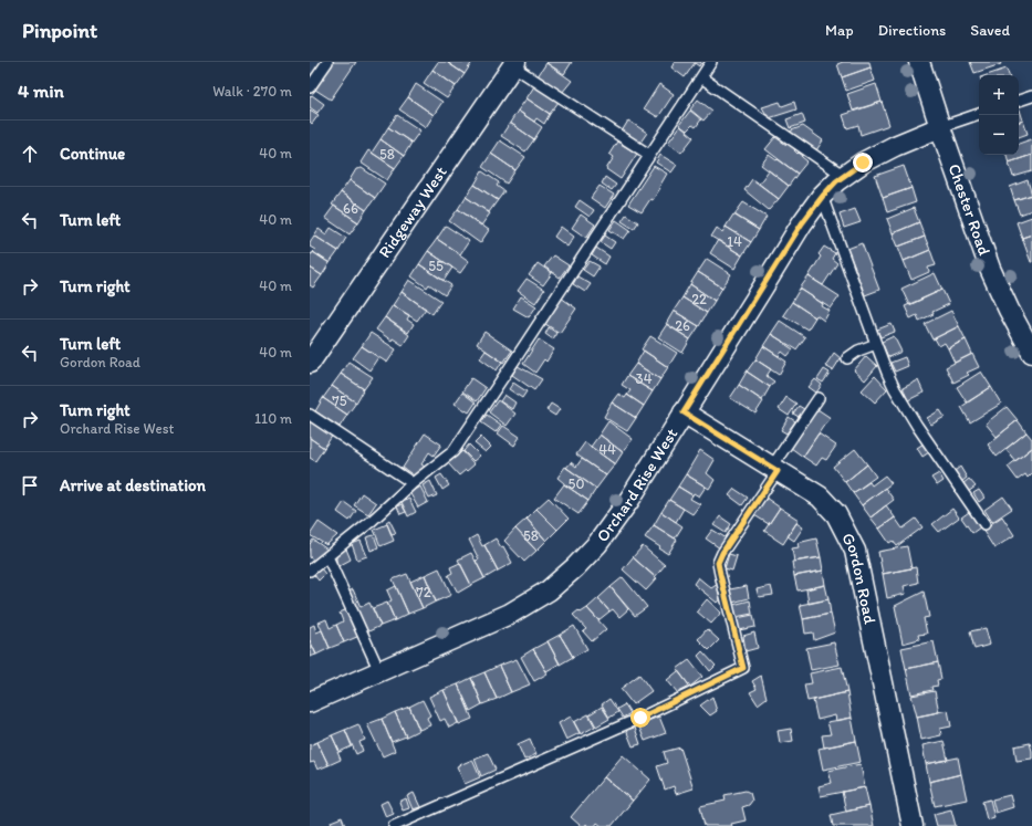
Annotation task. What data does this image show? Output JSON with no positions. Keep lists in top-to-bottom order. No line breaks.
{"streets":{"street":["Chester Road","Ridgeway West","Orchard Rise West","Gordon Road"]},"crossings":[["Chester Road","Orchard Rise West"],["Orchard Rise West","Gordon Road"]],"house_numbers":["58","66","14","55","22","26","34","75","44","50","58","72"],"page":{"header":"Pinpoint","nav":["Map","Directions","Saved"],"heading":["4 min","Walk · 270 m"],"map_buttons":["+","−"],"list":[["Continue","40 m"],["Turn left","40 m"],["Turn right","40 m"],["Turn left","Gordon Road","40 m"],["Turn right","Orchard Rise West","110 m"],"Arrive at destination"]}}
